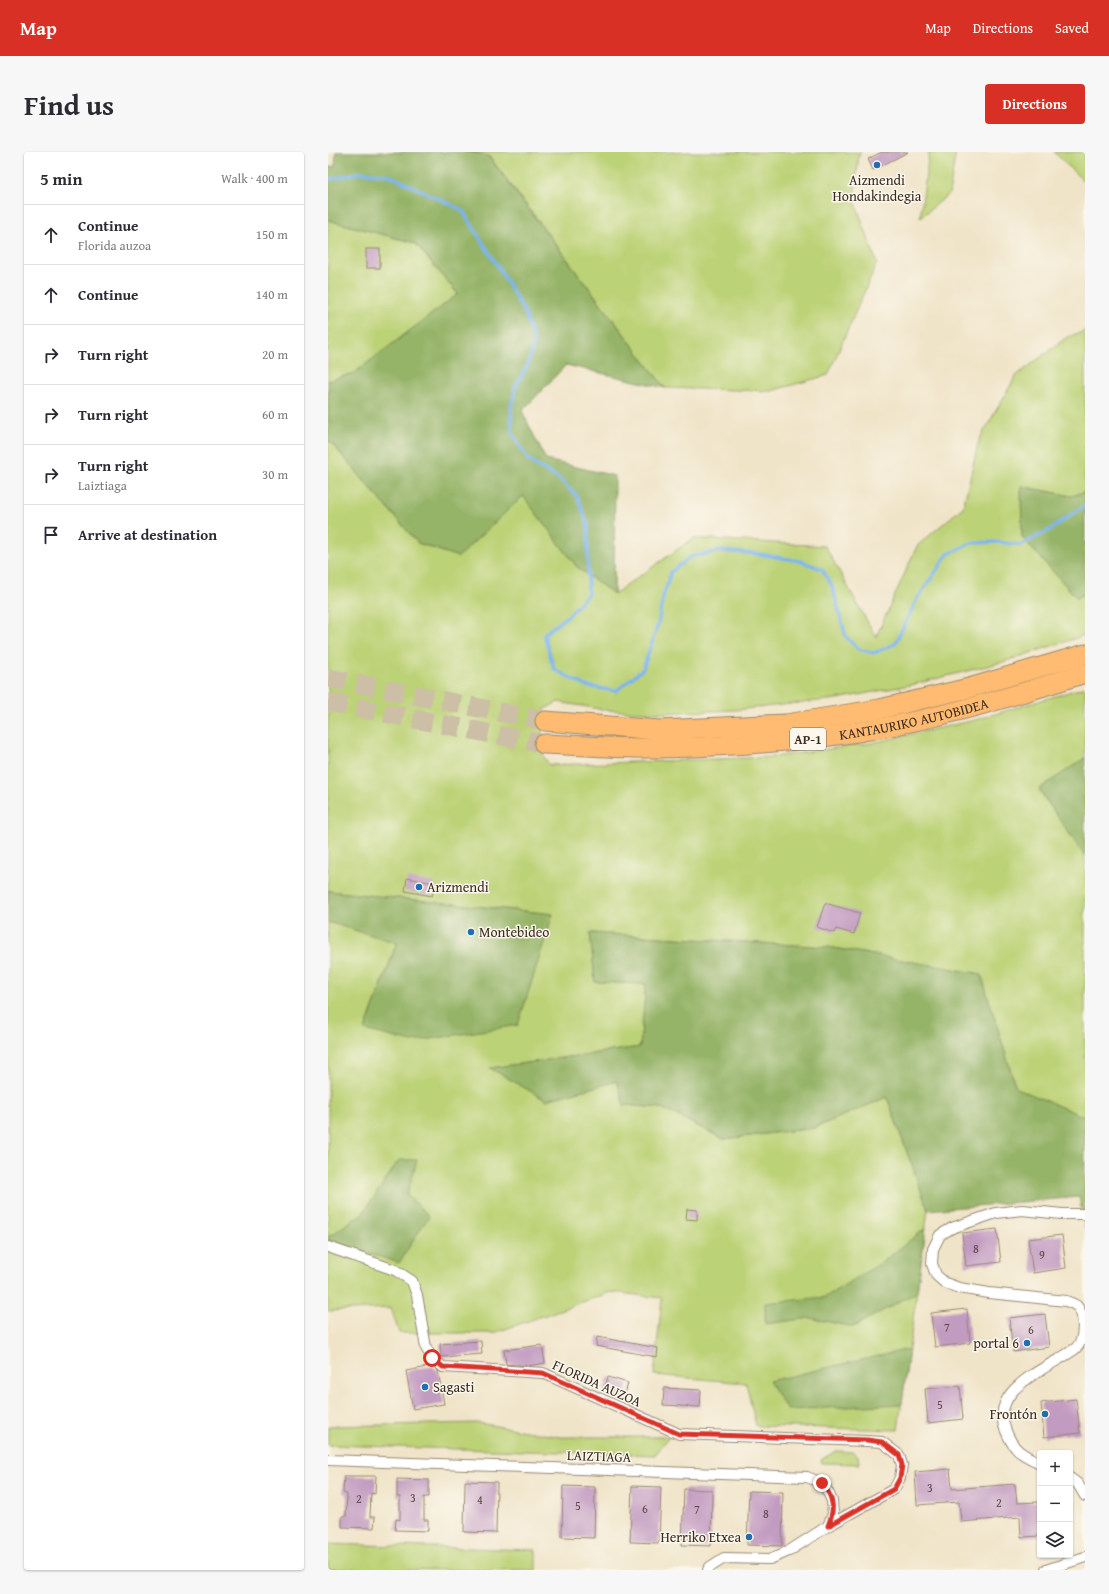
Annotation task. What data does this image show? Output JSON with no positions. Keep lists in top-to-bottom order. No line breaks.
{"streets":{"highway":["KANTAURIKO AUTOBIDEA","AP-1"],"street":["FLORIDA AUZOA","LAIZTIAGA"]},"crossings":[["KANTAURIKO AUTOBIDEA","AP-1"],["FLORIDA AUZOA","LAIZTIAGA"]],"places":["Aizmendi Hondakindegia","Arizmendi","Montebideo","portal 6","Sagasti","Frontón","Herriko Etxea"],"house_numbers":["8","9","7","6","5","3","3","2","4","2","5","6","7","8"],"page":{"header":"Map","nav":["Map","Directions","Saved"],"title":"Find us","buttons":"Directions","heading":["5 min","Walk · 400 m"],"list":[["Continue","Florida auzoa","150 m"],["Continue","140 m"],["Turn right","20 m"],["Turn right","60 m"],["Turn right","Laiztiaga","30 m"],"Arrive at destination"],"map_buttons":["+","−"]}}
